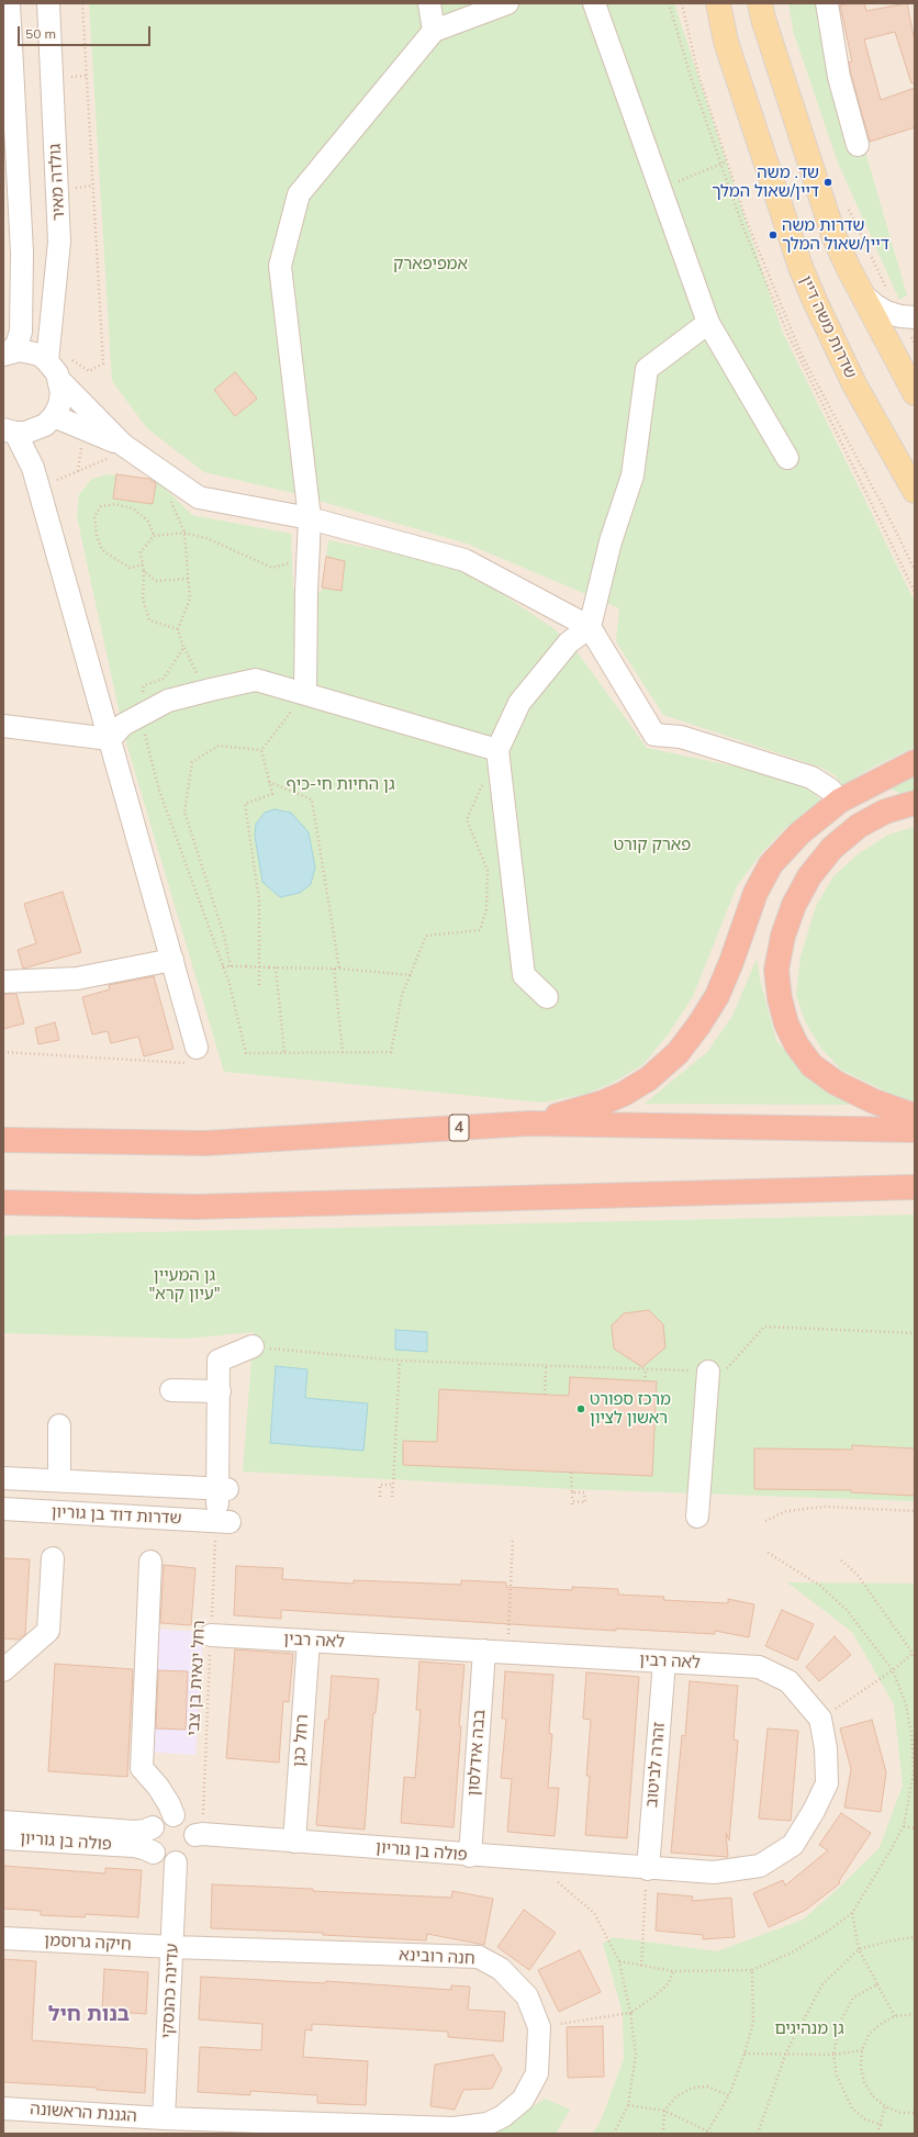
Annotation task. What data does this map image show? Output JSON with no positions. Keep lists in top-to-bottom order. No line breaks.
{"streets":{"highway":["4"],"main road":["שדרות משה דיין"],"street":["גולדה מאיר","שדרות דוד בן גוריון","לאה רבין","רחל כגן","בבה אידלסון","זהרה לביטוב","פולה בן גוריון","חיקה גרוסמן","חנה רובינא","עדינה כהנסקי","הגננת הראשונה"],"path":["רחל ינאית בן צבי"]},"crossings":[["שדרות דוד בן גוריון","רחל ינאית בן צבי"],["לאה רבין","רחל ינאית בן צבי"],["לאה רבין","רחל כגן"],["לאה רבין","בבה אידלסון"],["לאה רבין","זהרה לביטוב"],["רחל ינאית בן צבי","פולה בן גוריון"],["רחל ינאית בן צבי","עדינה כהנסקי"],["רחל כגן","פולה בן גוריון"],["בבה אידלסון","פולה בן גוריון"],["זהרה לביטוב","פולה בן גוריון"],["פולה בן גוריון","עדינה כהנסקי"],["חיקה גרוסמן","חנה רובינא"],["חיקה גרוסמן","עדינה כהנסקי"],["חנה רובינא","עדינה כהנסקי"],["חנה רובינא","הגננת הראשונה"],["עדינה כהנסקי","הגננת הראשונה"]],"districts":["בנות חיל"],"parks":["אמפיפארק","גן החיות חי-כיף","פארק קורט","גן המעיין \"עיון קרא\"","גן מנהיגים"],"places":["שד. משה דיין/שאול המלך","שדרות משה דיין/שאול המלך","מרכז ספורט ראשון לציון"],"scale_bar":"50 m"}
